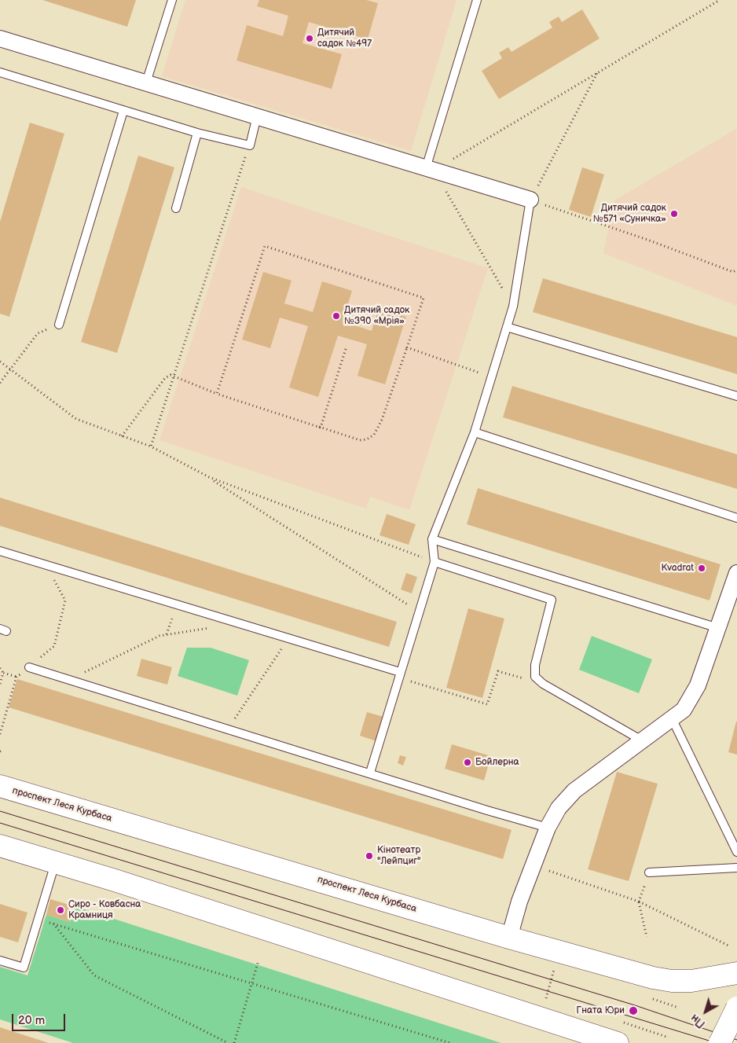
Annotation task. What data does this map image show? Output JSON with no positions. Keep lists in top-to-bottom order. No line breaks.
{"streets":{"main road":["проспект Леся Курбаса"]},"places":["Дитячий садок №497","Дитячий садок №571 «Суничка»","Дитячий садок №390 «Мрія»","Kvadrat","Бойлерна","Кінотеатр \"Лейпциг\"","Сиро - Ковбасна Крамниця","Гната Юри"],"scale_bar":"20 m","north":"bottom left"}
